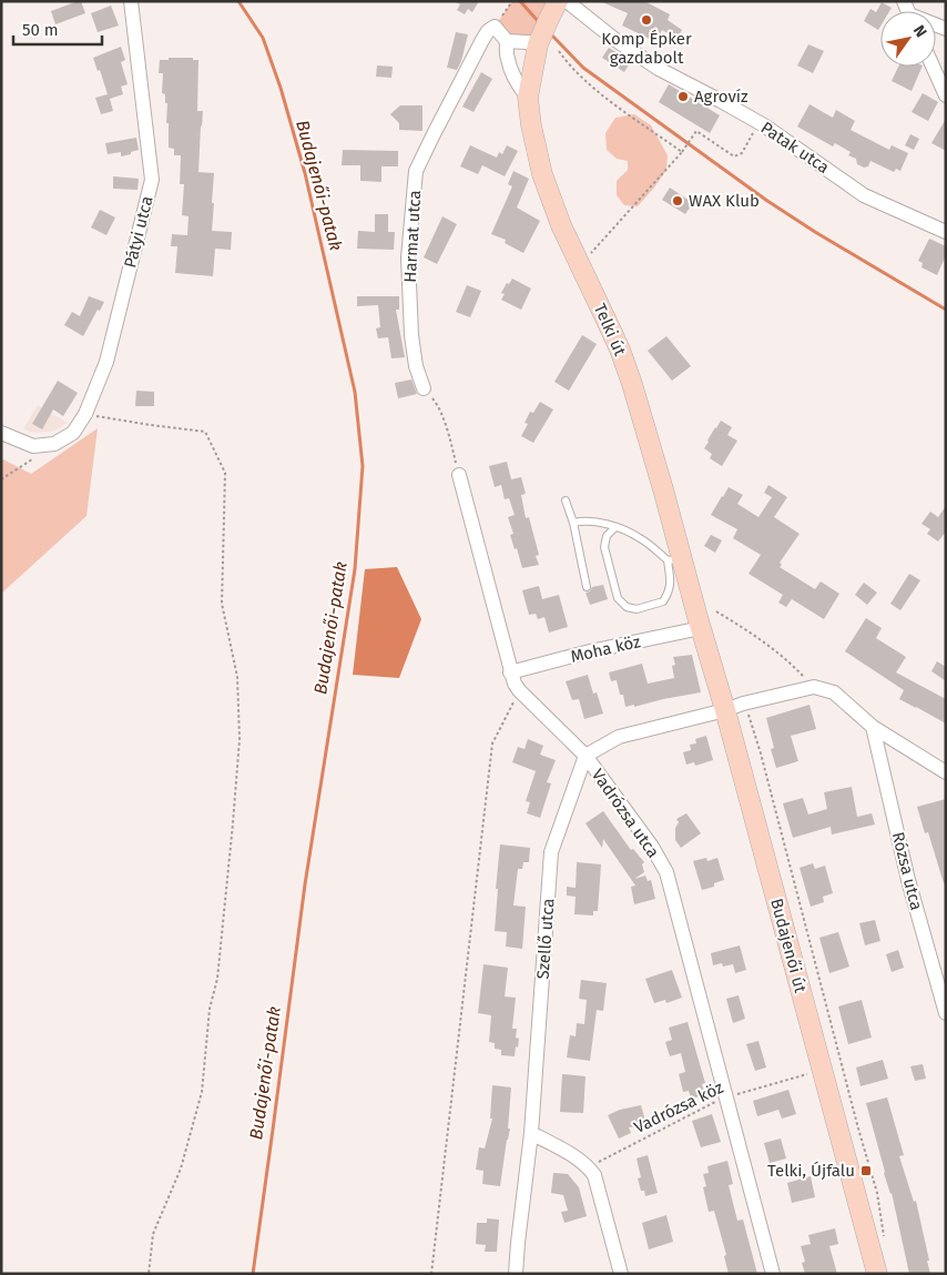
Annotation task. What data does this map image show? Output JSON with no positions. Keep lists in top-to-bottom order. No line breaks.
{"streets":{"main road":["Telki út","Budajenői út"],"street":["Patak utca","Pátyi utca","Harmat utca","Moha köz","Vadrózsa utca","Rózsa utca","Szellő utca"],"path":["Vadrózsa köz"]},"crossings":[["Telki út","Moha köz"],["Telki út","Budajenői út"],["Moha köz","Vadrózsa utca"],["Moha köz","Budajenői út"],["Vadrózsa utca","Szellő utca"],["Vadrózsa utca","Vadrózsa köz"]],"water":["Budajenői-patak"],"places":{"other":["Komp Épker gazdabolt","Agrovíz","WAX Klub"],"transit":["Telki, Újfalu"]},"scale_bar":"50 m","north":"top right"}
